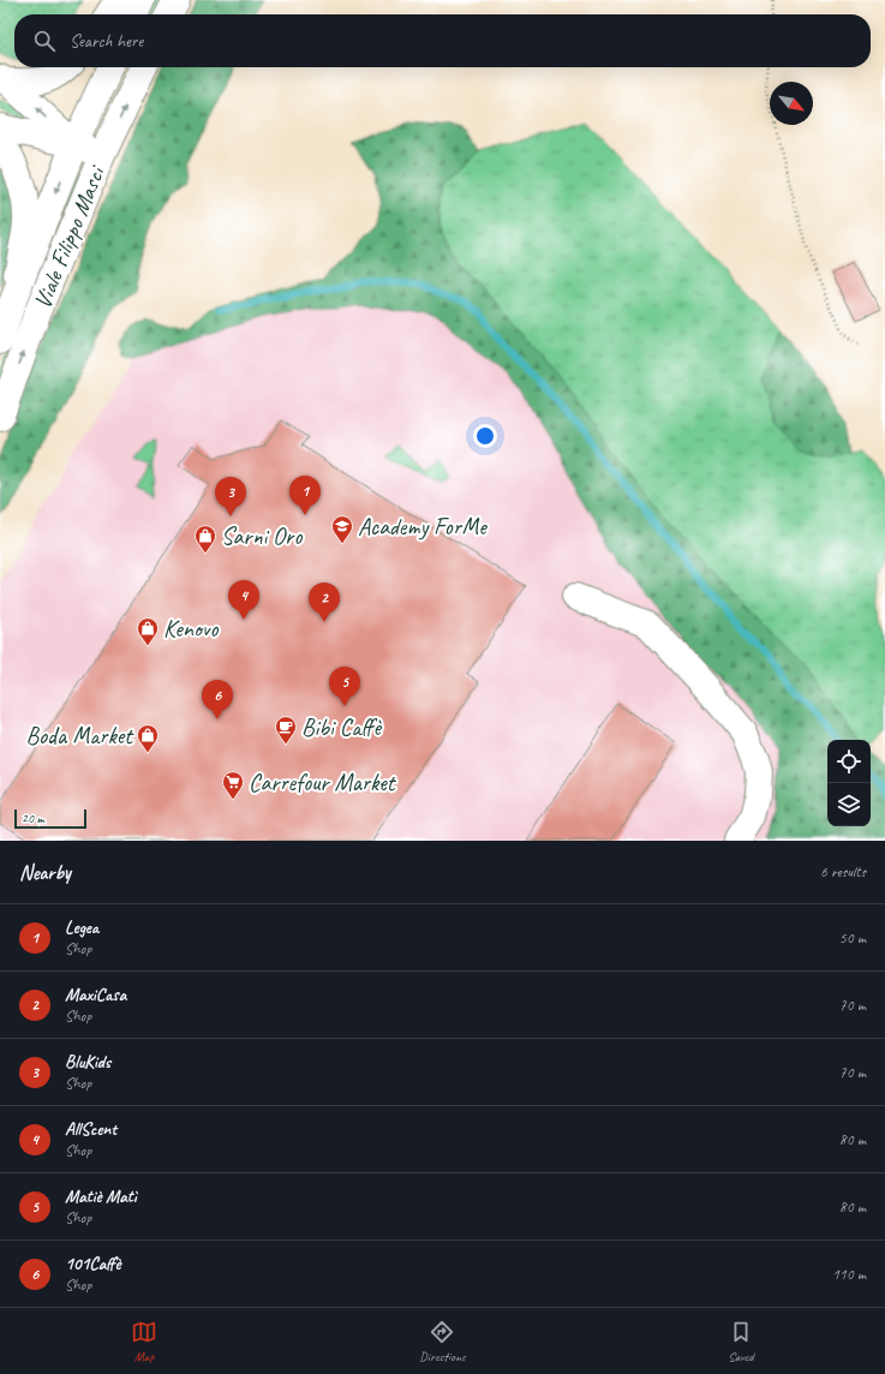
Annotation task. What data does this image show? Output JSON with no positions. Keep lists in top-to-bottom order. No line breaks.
{"streets":{"street":["Viale Filippo Masci"]},"places":{"school or university":["Academy ForMe"],"shop":["Sarni Oro","Kenovo","Boda Market"],"cafe":["Bibi Caffè"],"supermarket":["Carrefour Market"]},"scale_bar":"20 m","north":"bottom right","page":{"search":"Search here","pins":["1","3","4","2","5","6"],"scale":"20 m","heading":["Nearby","6 results"],"list":[{"mark":"1","name":"Legea","note":"Shop","value":"50 m"},{"mark":"2","name":"MaxiCasa","note":"Shop","value":"70 m"},{"mark":"3","name":"BluKids","note":"Shop","value":"70 m"},{"mark":"4","name":"AllScent","note":"Shop","value":"80 m"},{"mark":"5","name":"Matiè Matì","note":"Shop","value":"80 m"},{"mark":"6","name":"101Caffè","note":"Shop","value":"110 m"}],"nav":["Map","Directions","Saved"]}}
